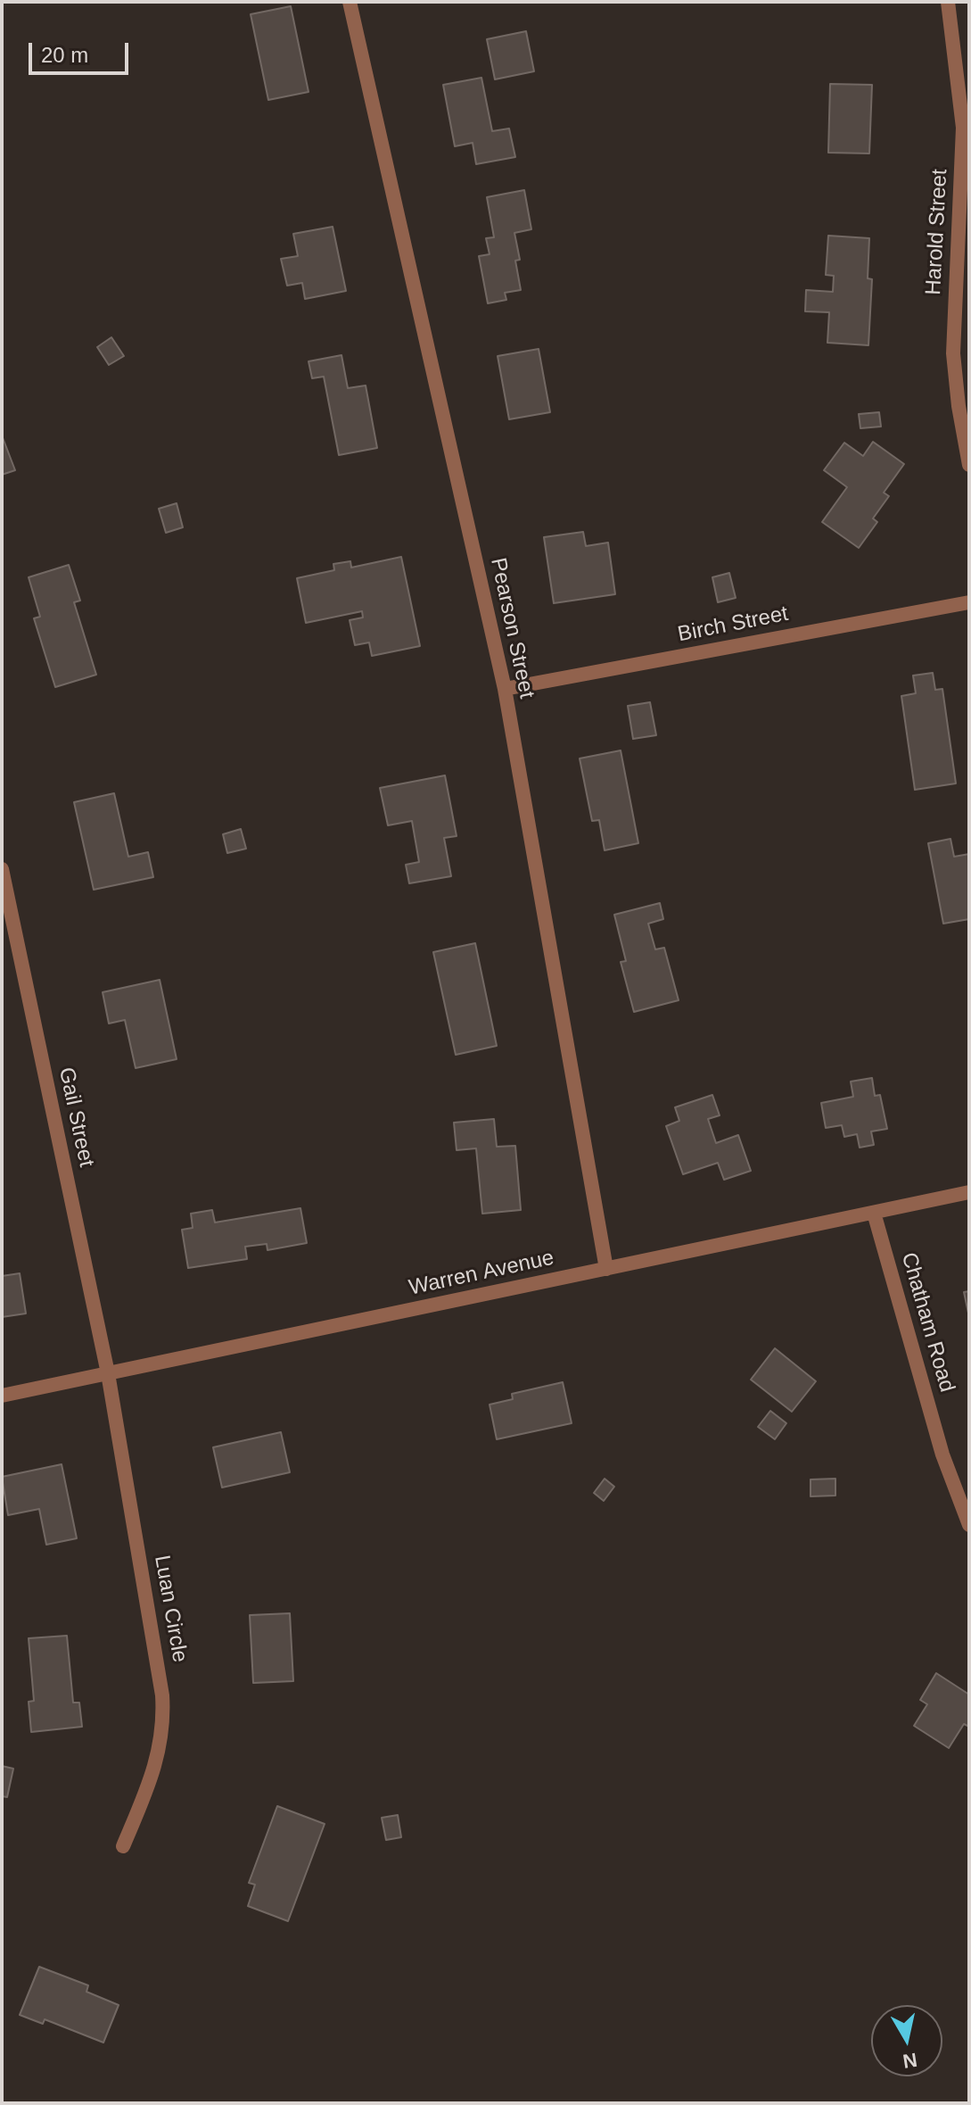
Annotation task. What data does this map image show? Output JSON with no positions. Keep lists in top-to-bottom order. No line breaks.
{"streets":{"street":["Harold Street","Birch Street","Pearson Street","Gail Street","Warren Avenue","Chatham Road","Luan Circle"]},"crossings":[["Birch Street","Pearson Street"],["Pearson Street","Warren Avenue"],["Gail Street","Warren Avenue"],["Gail Street","Luan Circle"],["Warren Avenue","Chatham Road"],["Warren Avenue","Luan Circle"]],"scale_bar":"20 m","north":"bottom"}
